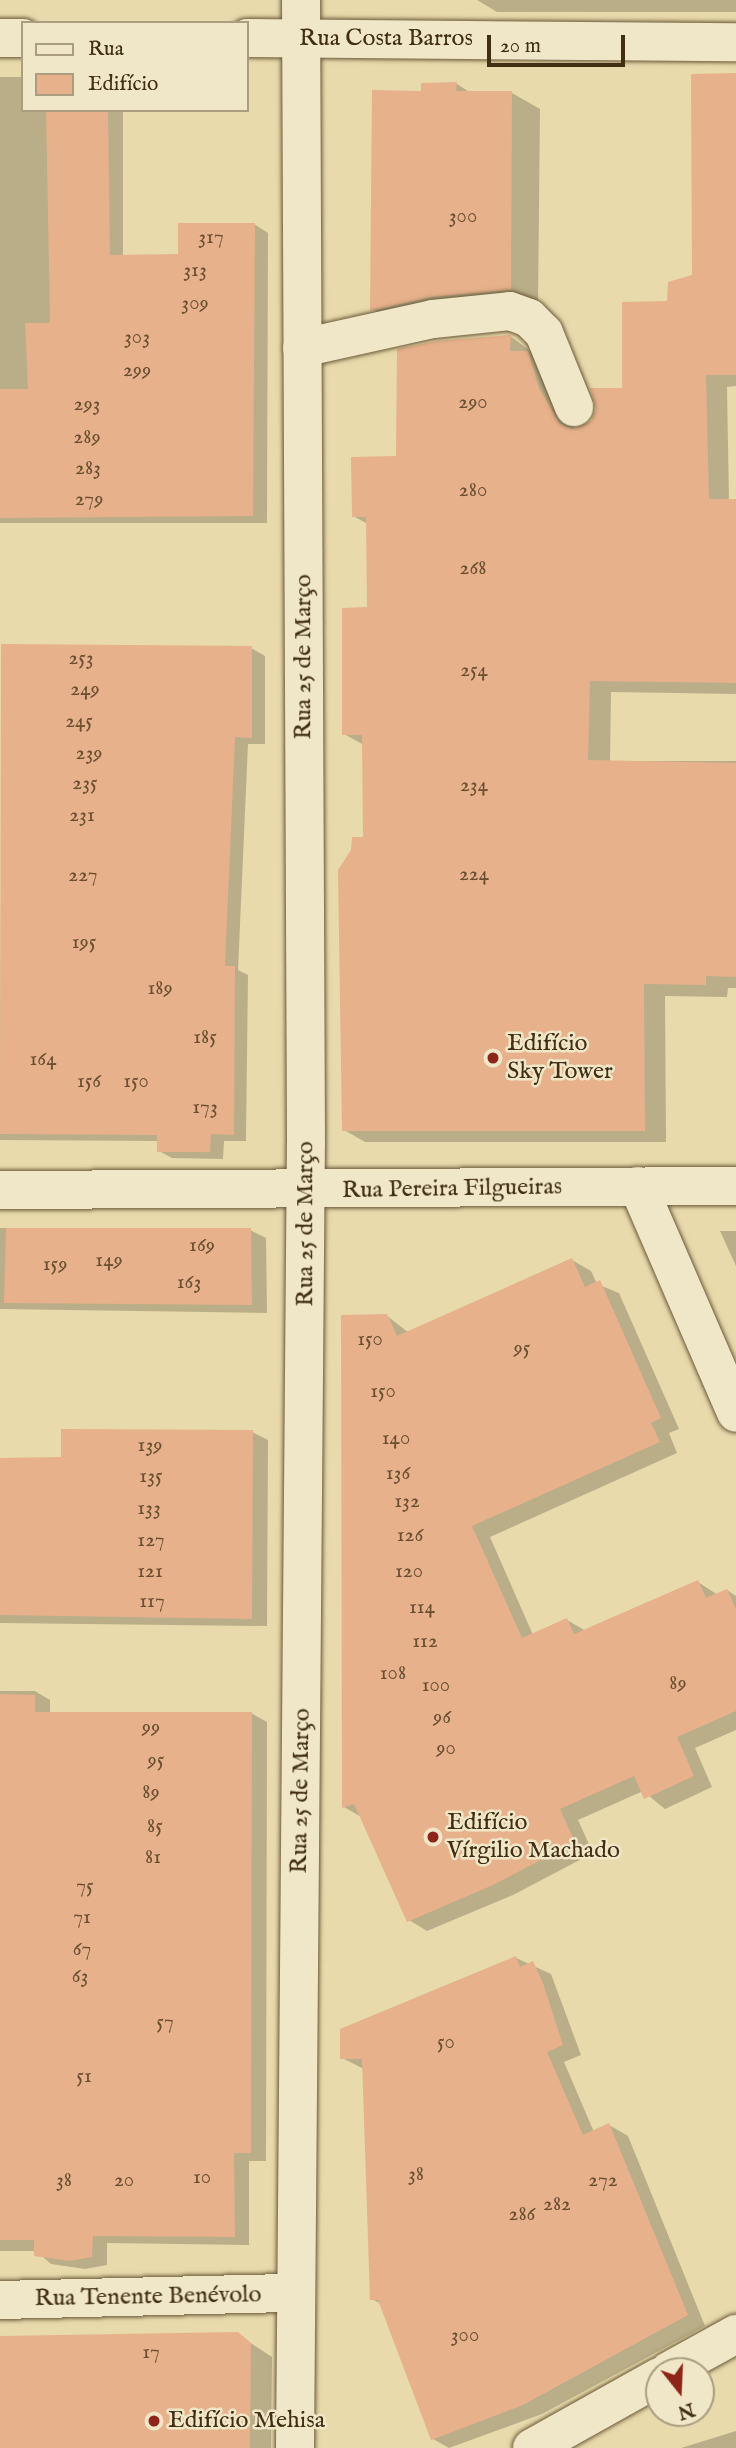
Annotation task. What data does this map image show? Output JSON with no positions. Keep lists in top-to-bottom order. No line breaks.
{"streets":{"street":["Rua Costa Barros","Rua 25 de Março","Rua Pereira Filgueiras","Rua Tenente Benévolo"]},"crossings":[["Rua Costa Barros","Rua 25 de Março"],["Rua 25 de Março","Rua Pereira Filgueiras"],["Rua 25 de Março","Rua Tenente Benévolo"]],"places":["Edifício Sky Tower","Edifício Vírgilio Machado","Edifício Mehisa"],"house_numbers":["300","317","313","309","303","299","290","293","289","283","280","279","268","253","254","249","245","239","235","234","231","224","227","195","189","185","164","156","150","173","169","149","159","163","150","95","150","140","139","136","135","132","133","126","127","121","120","117","114","112","108","89","100","96","99","90","95","89","85","81","75","71","67","63","57","50","51","38","10","38","20","272","282","286","300","17"],"legend":["Rua","Edifício"],"scale_bar":"20 m","north":"bottom"}
